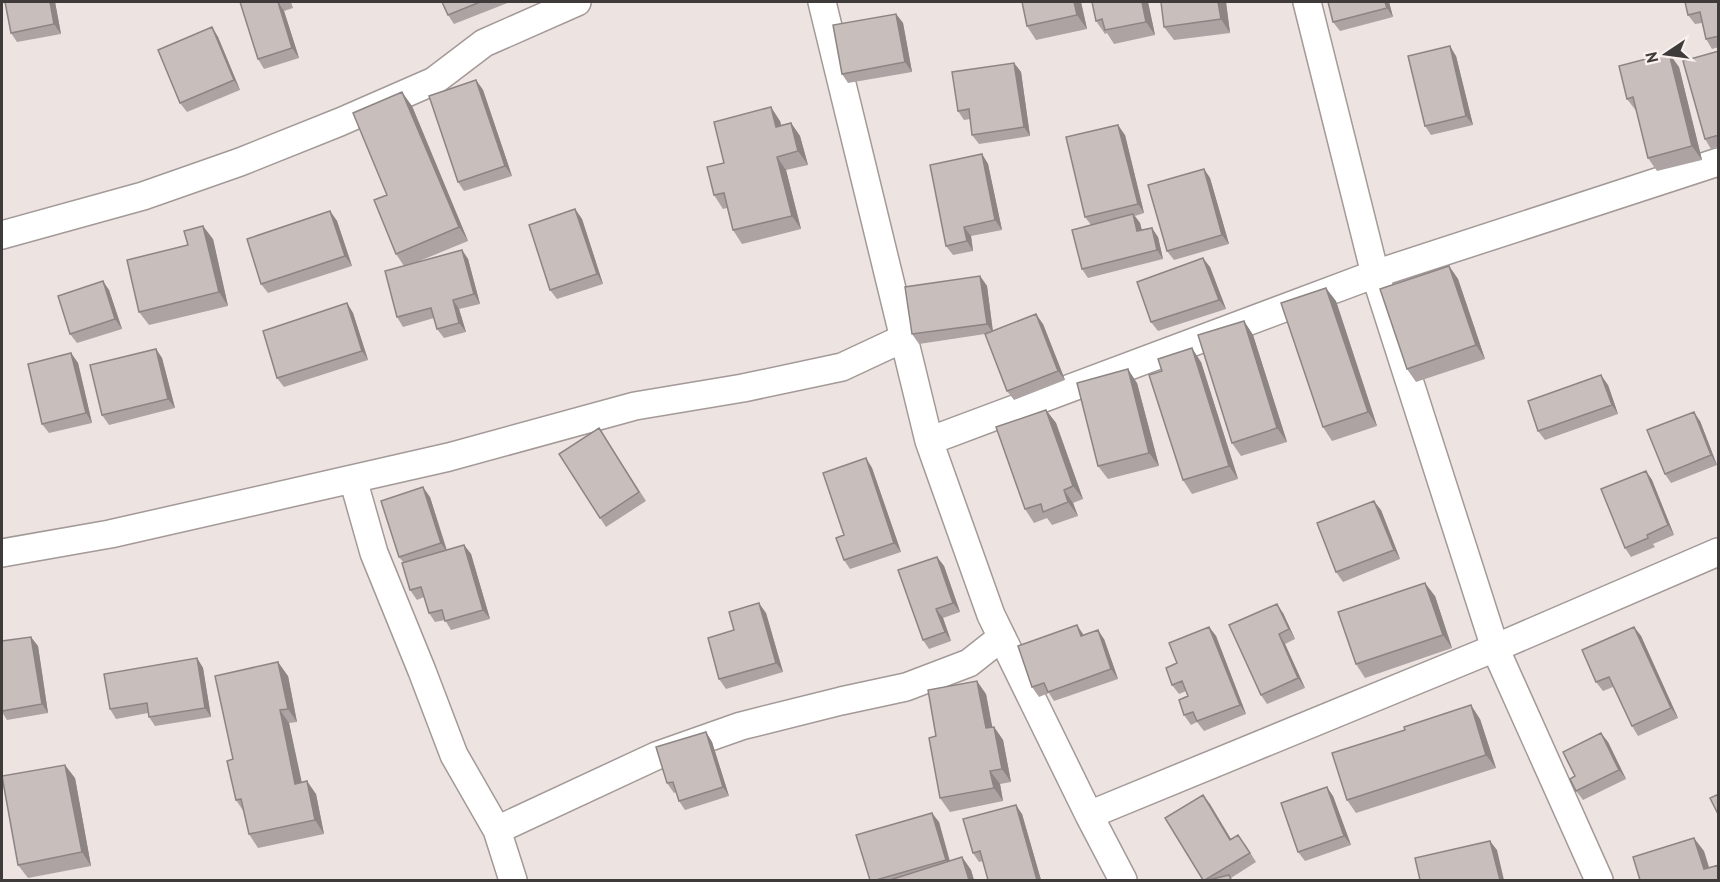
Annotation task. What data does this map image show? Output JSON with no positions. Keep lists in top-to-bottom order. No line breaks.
{"north":"left"}
